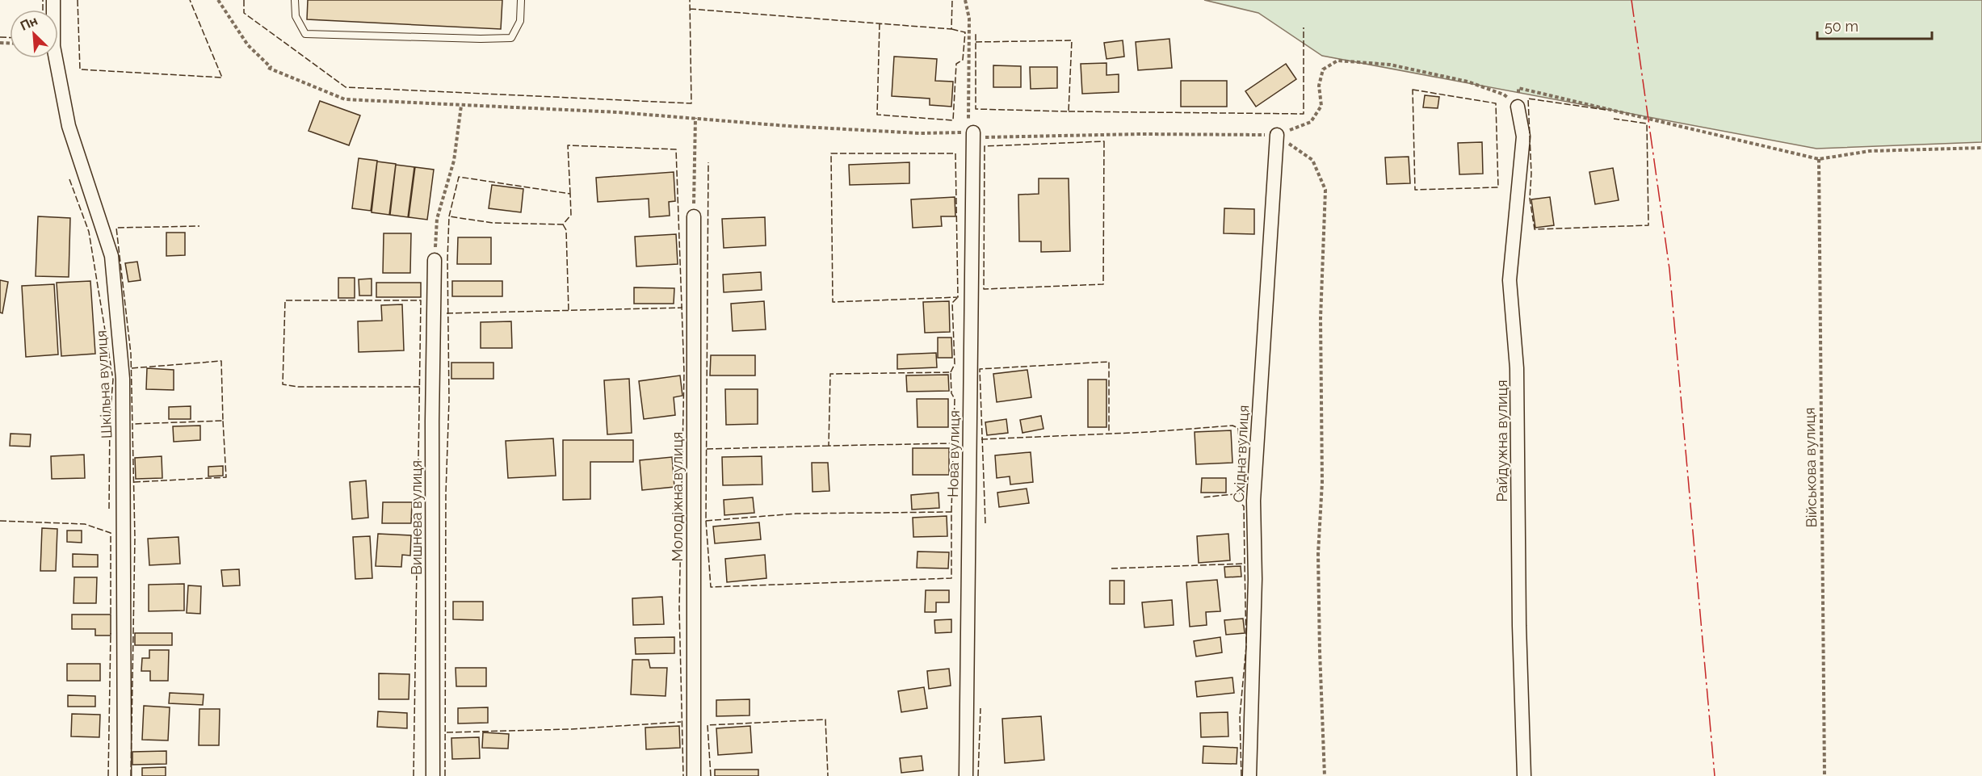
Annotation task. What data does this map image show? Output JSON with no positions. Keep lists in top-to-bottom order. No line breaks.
{"streets":{"street":["Шкільна вулиця","Райдужна вулиця","Нова вулиця","Східна вулиця","Молодіжна вулиця","Вишнева вулиця"],"path":["Військова вулиця"]},"scale_bar":"50 m","north":"top left"}
